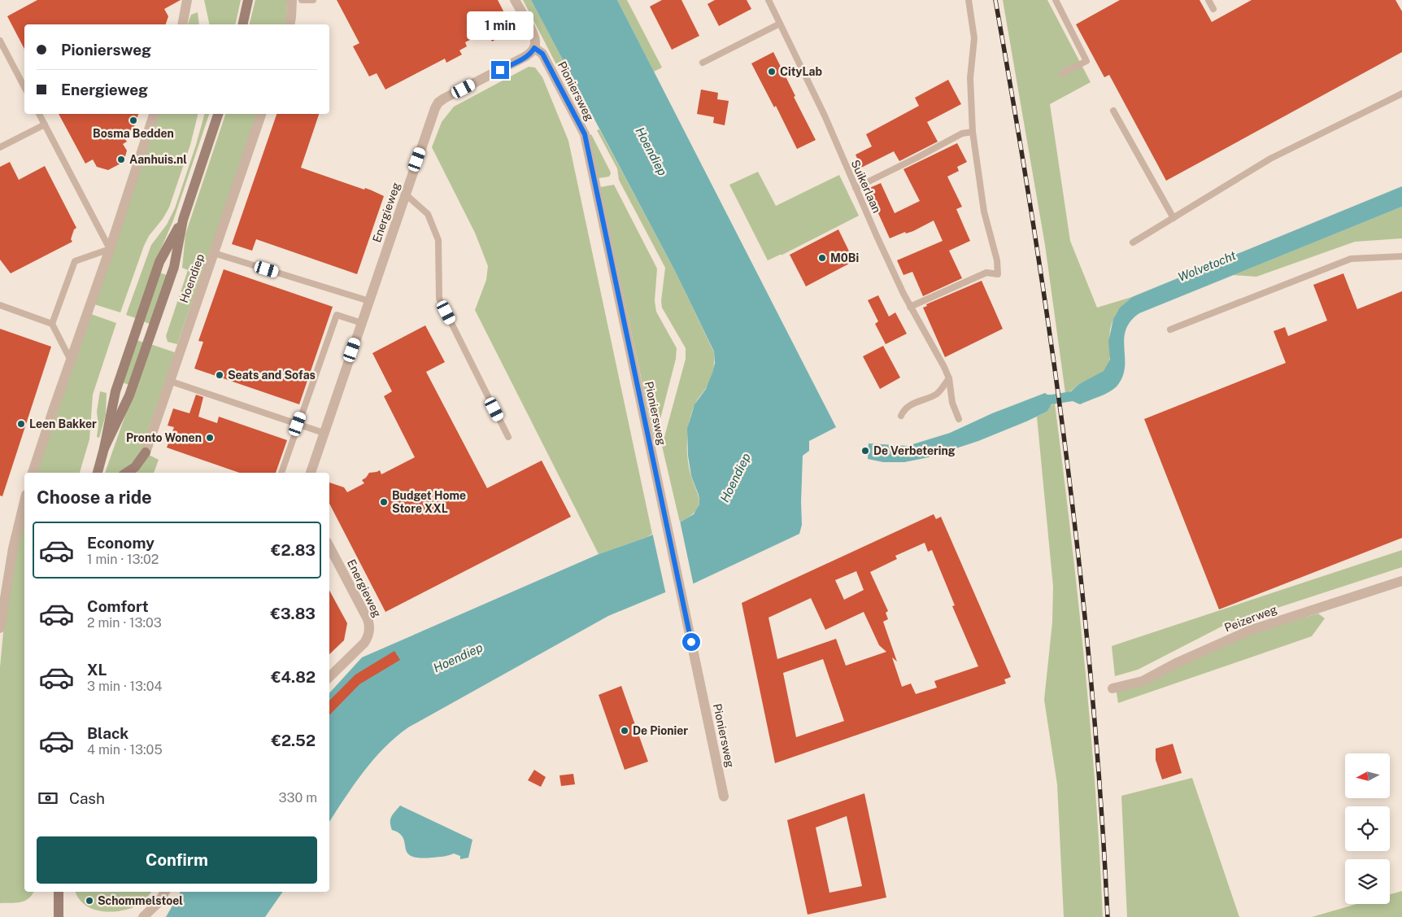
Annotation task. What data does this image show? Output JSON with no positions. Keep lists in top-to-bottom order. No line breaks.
{"streets":{"main road":["Hoendiep"],"street":["Pioniersweg","Energieweg","Peizerweg"],"lane":["Suikerlaan"]},"crossings":[["Pioniersweg","Energieweg"]],"water":["Hoendiep","Wolvetocht"],"places":["CityLab","Bosma Bedden","Aanhuis.nl","M0Bi","Seats and Sofas","Leen Bakker","Pronto Wonen","De Verbetering","Budget Home Store XXL","De Pionier","Schommelstoel"],"north":"left","page":{"bubble":"1 min","banner":["Pioniersweg","Energieweg"],"heading":"Choose a ride","list":[{"name":"Economy","note":"1 min · 13:02","value":"€2.83"},{"name":"Comfort","note":"2 min · 13:03","value":"€3.83"},{"name":"XL","note":"3 min · 13:04","value":"€4.82"},{"name":"Black","note":"4 min · 13:05","value":"€2.52"}],"pay":["Cash","330 m"],"buttons":"Confirm"}}
